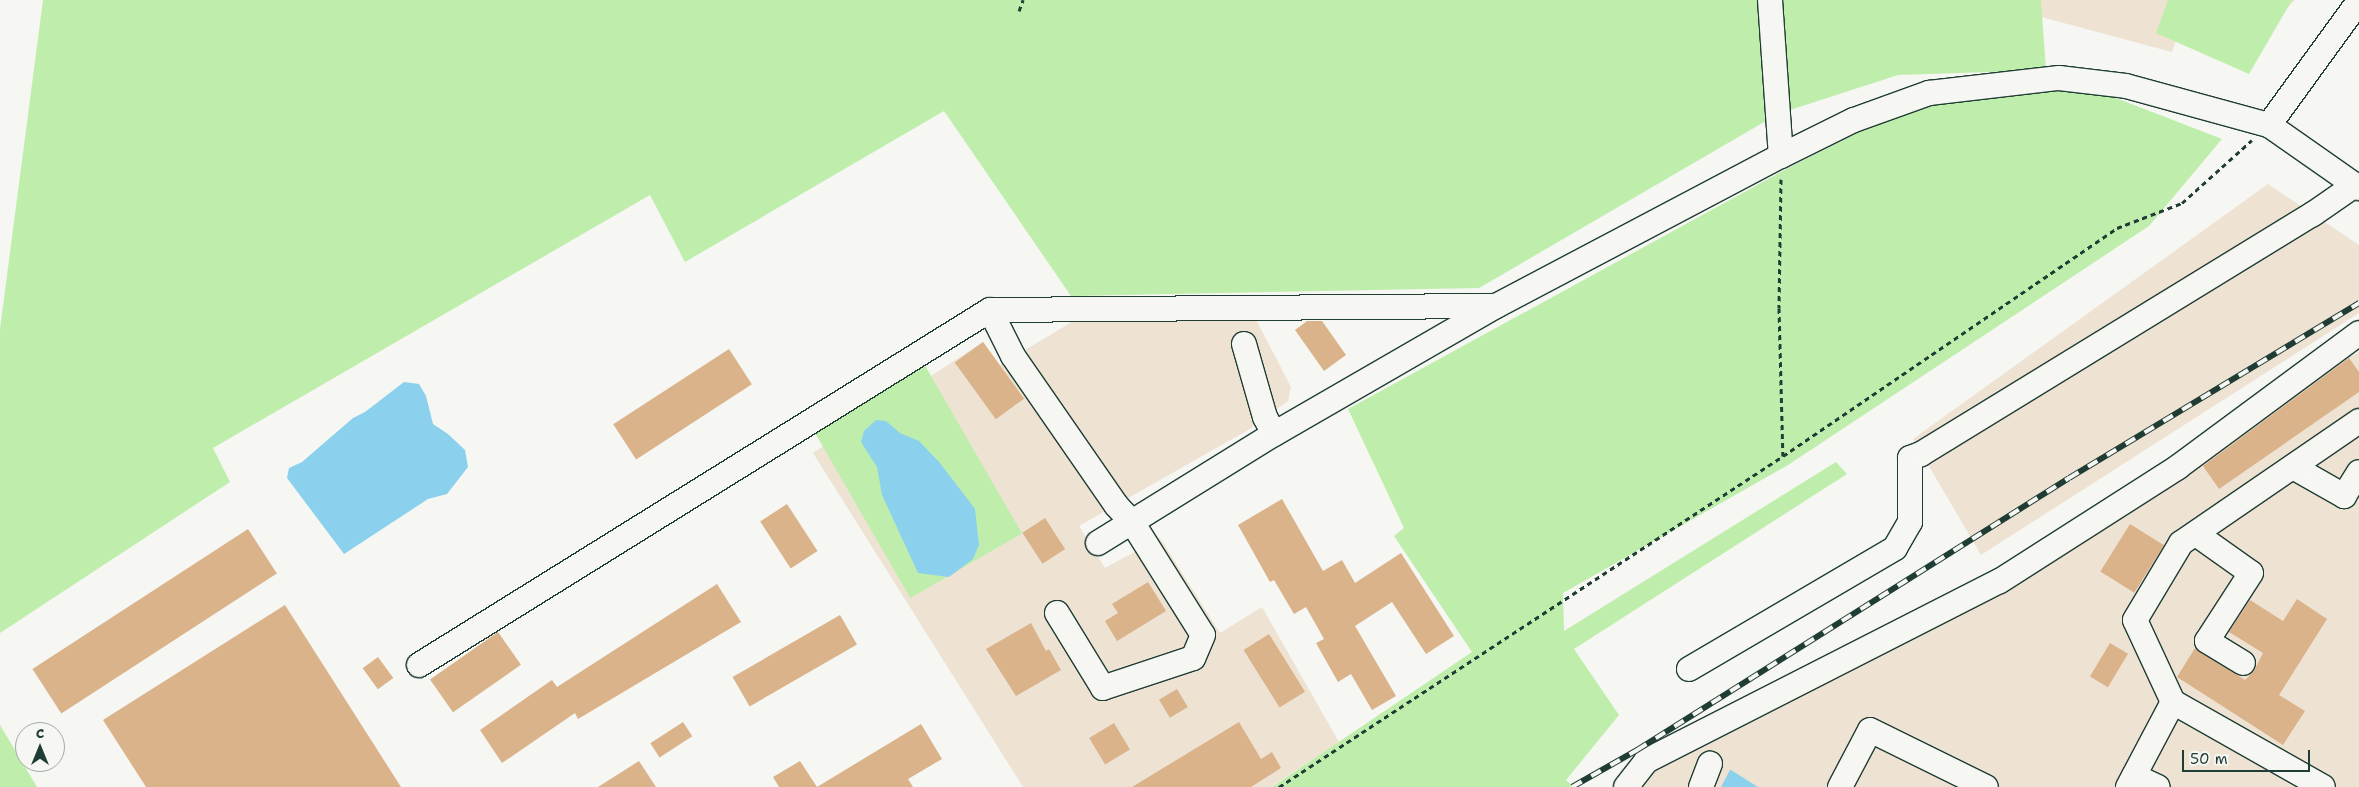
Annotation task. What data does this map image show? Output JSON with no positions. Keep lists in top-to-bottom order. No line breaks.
{"scale_bar":"50 m","north":"top"}
